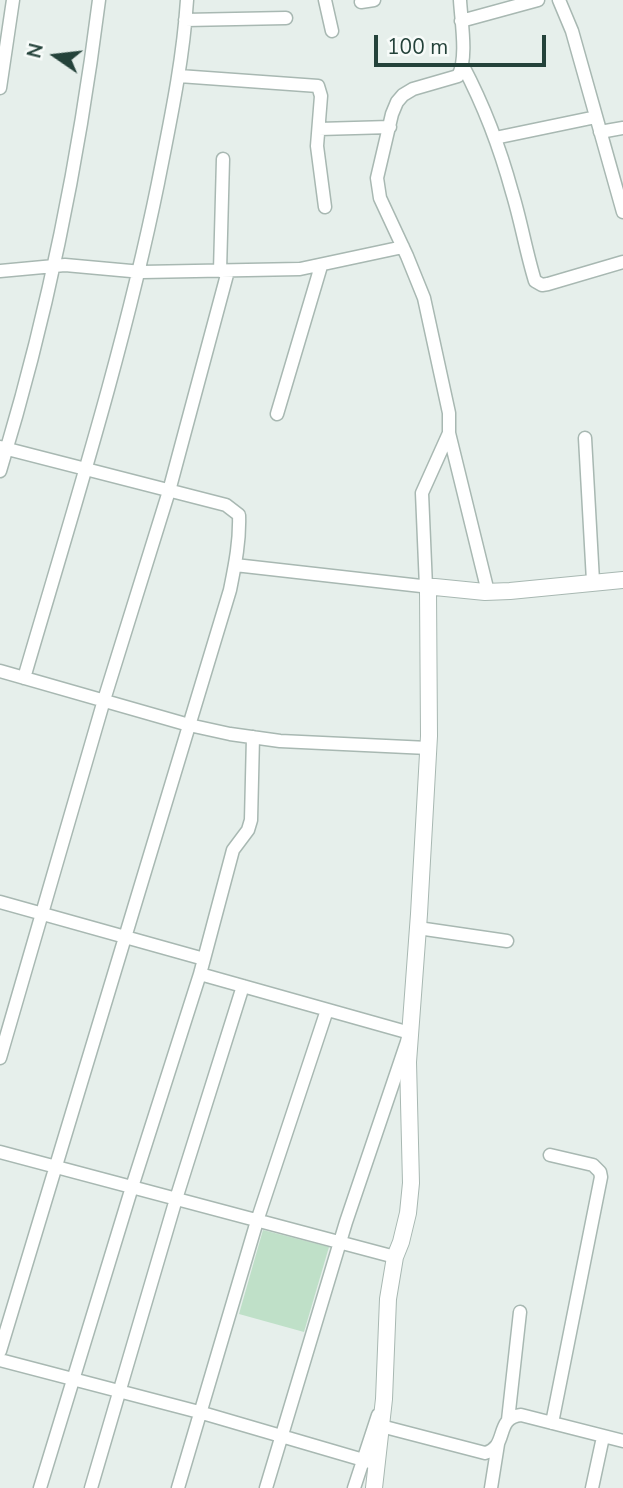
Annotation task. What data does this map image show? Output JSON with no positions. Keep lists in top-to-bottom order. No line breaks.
{"scale_bar":"100 m","north":"left"}
